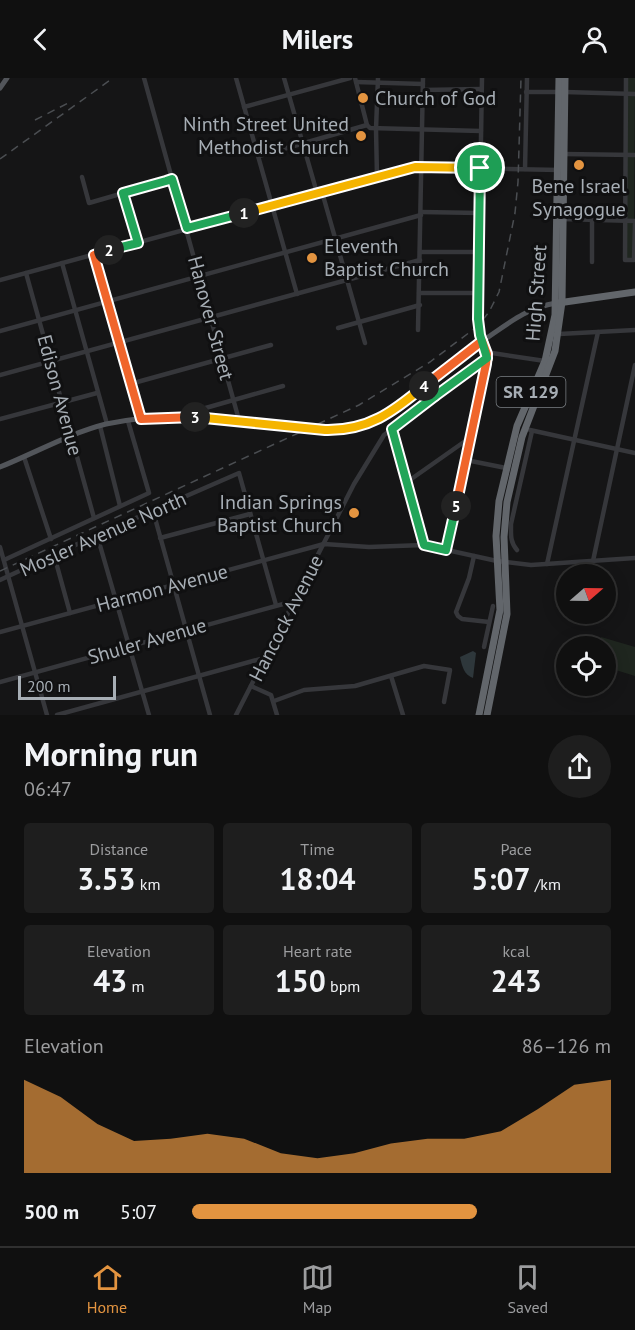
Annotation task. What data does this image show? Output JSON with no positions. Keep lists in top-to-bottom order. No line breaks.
{"streets":{"highway":["High Street","SR 129"],"street":["Hanover Street","Edison Avenue","Mosler Avenue North","Harmon Avenue","Hancock Avenue","Shuler Avenue"]},"crossings":[["High Street","Harmon Avenue"],["Harmon Avenue","Hancock Avenue"],["Hancock Avenue","Shuler Avenue"]],"places":["Church of God","Ninth Street United Methodist Church","Bene Israel Synagogue","Eleventh Baptist Church","Indian Springs Baptist Church"],"scale_bar":"200 m","north":"right","page":{"header":"Milers","pins":["1","2","4","3","5"],"scale":"200 m","heading":["Morning run","06:47"],"stats":[["Distance","3.53 km"],["Time","18:04"],["Pace","5:07 /km"],["Elevation","43 m"],["Heart rate","150 bpm"],["kcal","243"]],"chart":["Elevation","86–126 m"],"list":[{"name":"500 m","note":"5:07"}],"tabs":["Home","Map","Saved"]}}
